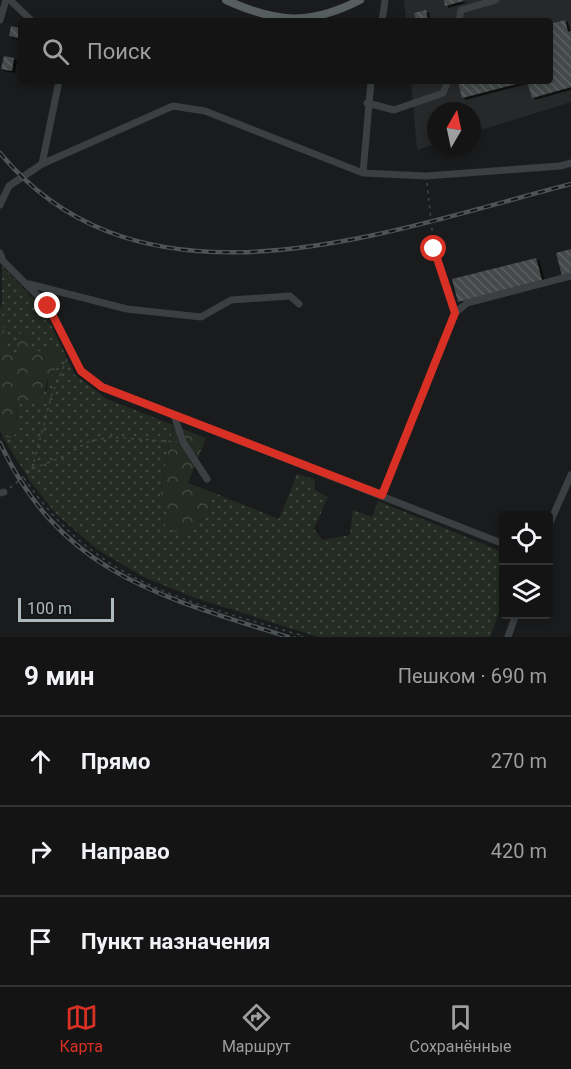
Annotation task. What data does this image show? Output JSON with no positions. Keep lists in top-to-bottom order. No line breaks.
{"scale_bar":"100 m","north":"top","page":{"search":"Поиск","scale":"100 m","heading":["9 мин","Пешком · 690 m"],"list":[["Прямо","270 m"],["Направо","420 m"],"Пункт назначения"],"nav":["Карта","Маршрут","Сохранённые"]}}
